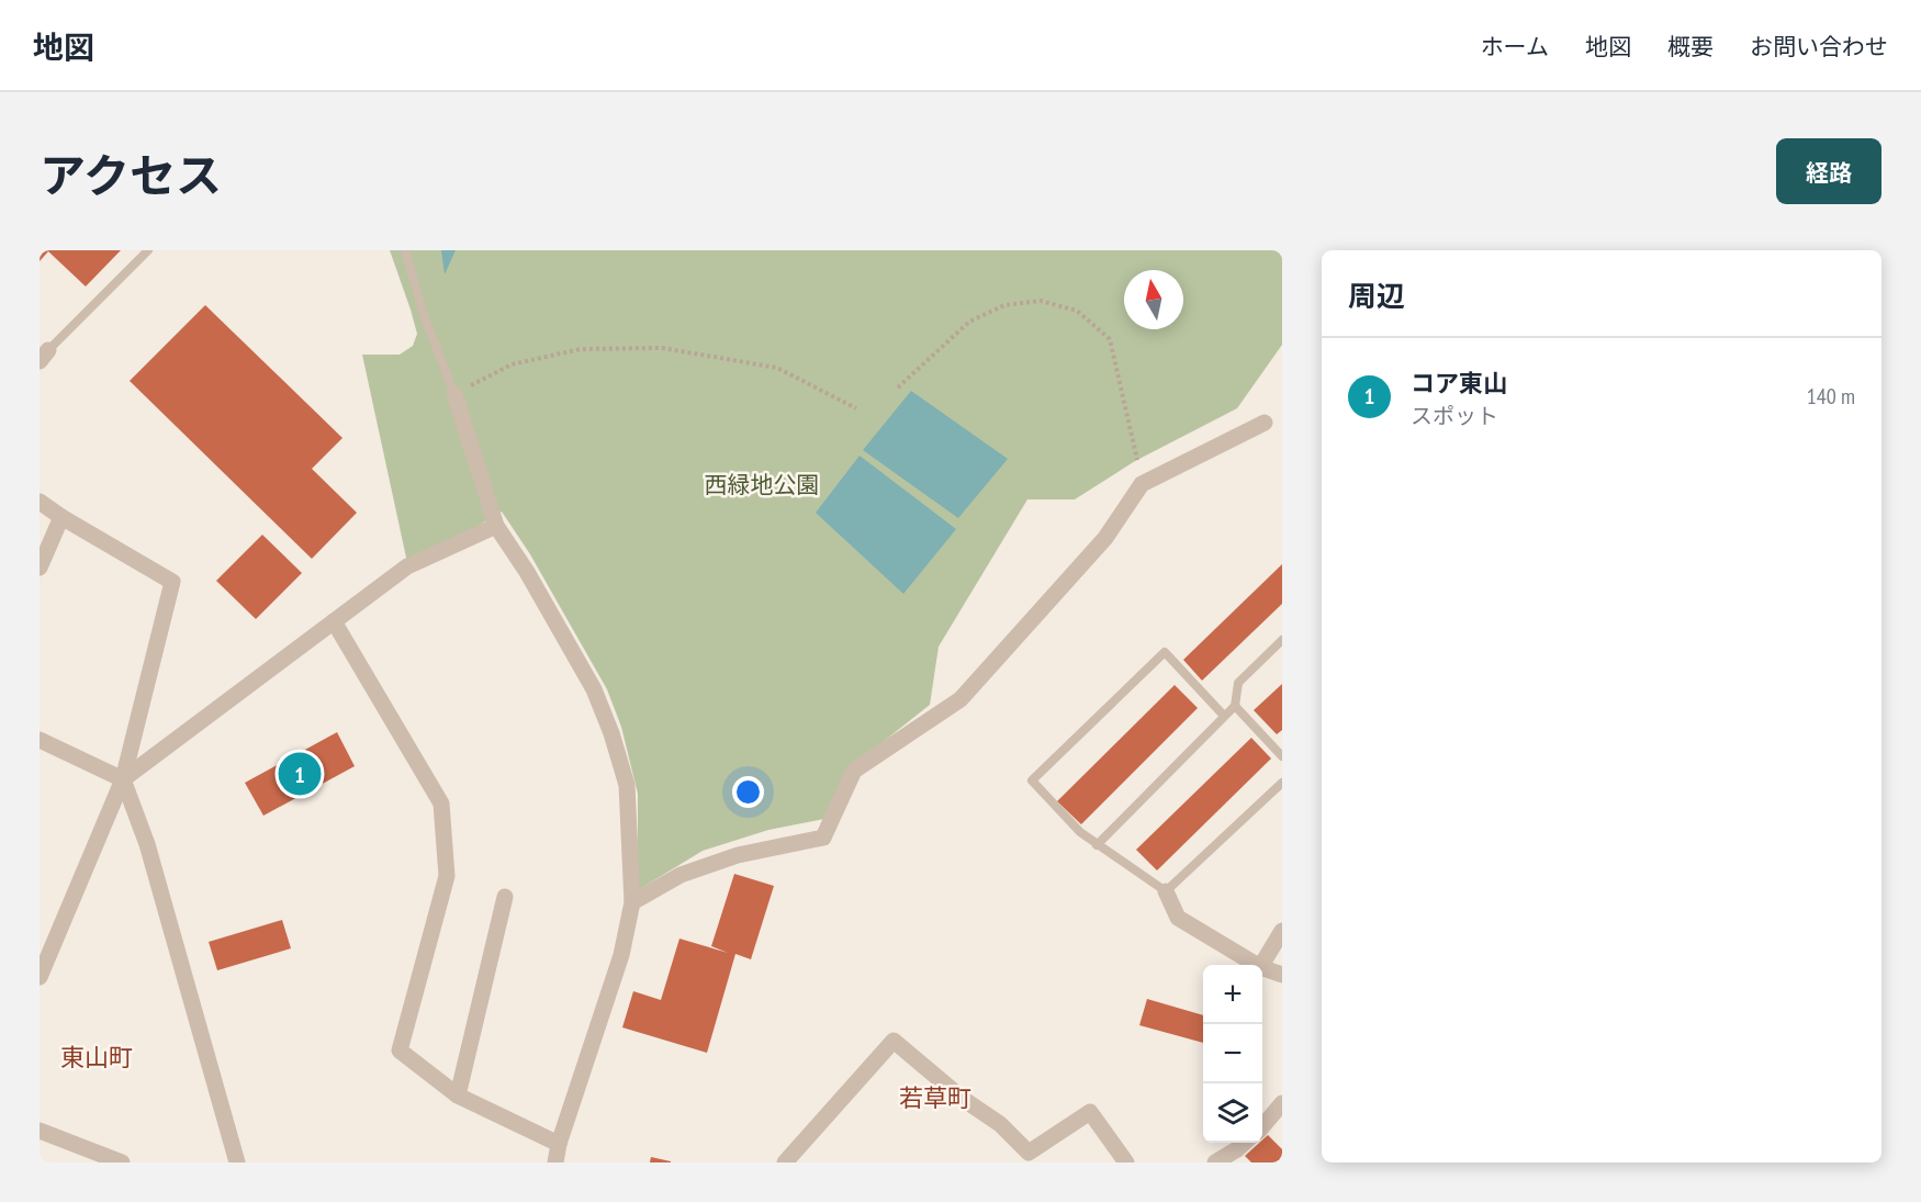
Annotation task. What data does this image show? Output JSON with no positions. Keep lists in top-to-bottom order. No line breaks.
{"districts":["東山町","若草町"],"parks":["西緑地公園"],"north":"top","page":{"header":"地図","nav":["ホーム","地図","概要","お問い合わせ"],"title":"アクセス","buttons":"経路","heading":"周辺","list":[{"mark":"1","name":"コア東山","note":"スポット","value":"140 m"}],"pins":"1","map_buttons":["+","−"]}}
